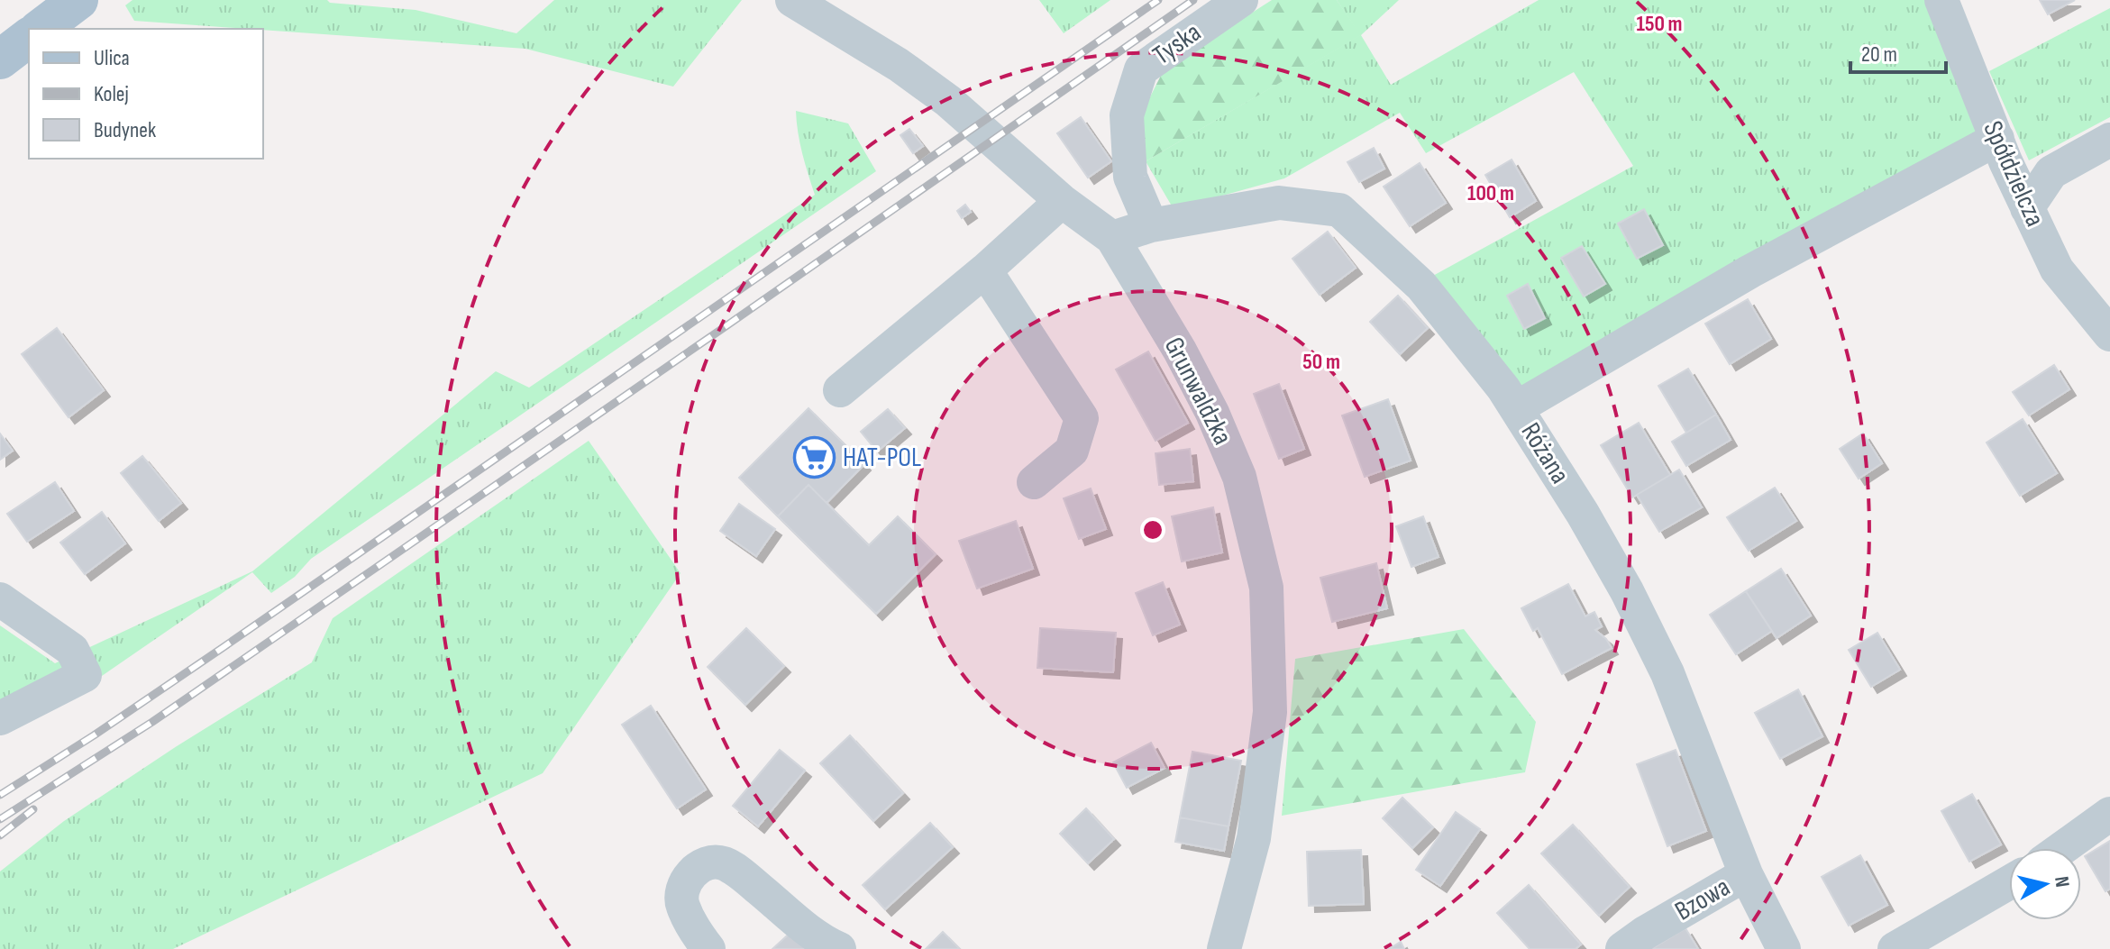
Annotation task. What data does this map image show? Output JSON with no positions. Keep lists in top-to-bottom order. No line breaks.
{"streets":{"street":["Tyska","Spółdzielcza","Grunwaldzka","Różana","Bzowa"]},"crossings":[["Tyska","Różana"],["Grunwaldzka","Różana"],["Różana","Bzowa"]],"places":{"supermarket":["HAT-POL"]},"legend":["Ulica","Kolej","Budynek"],"scale_bar":"20 m","north":"right","rings":["150 m","100 m","50 m"]}
